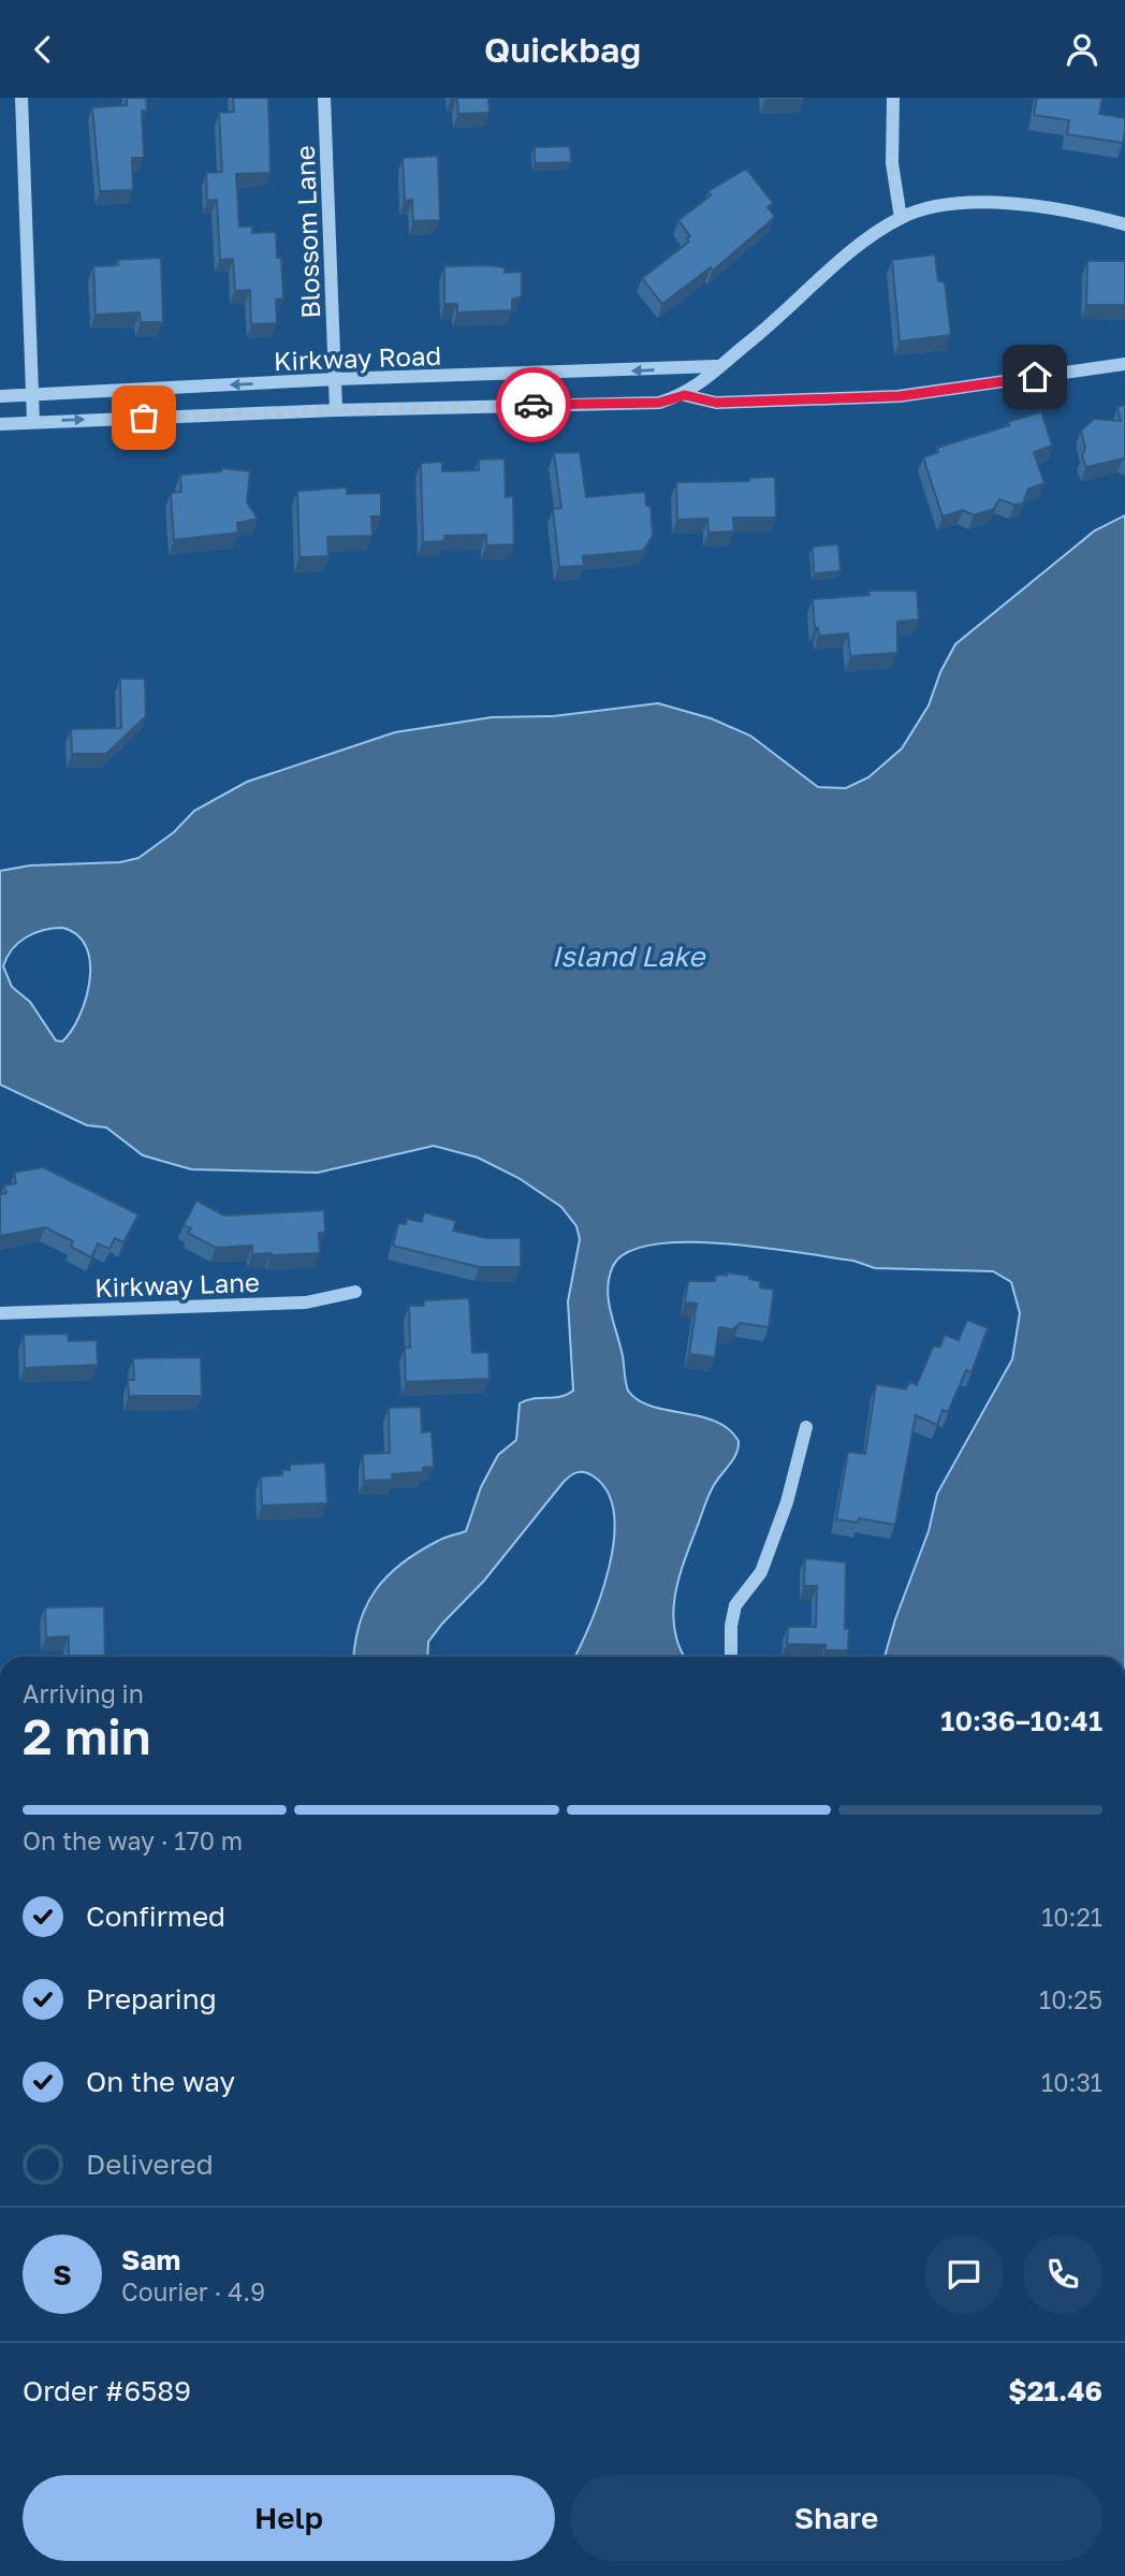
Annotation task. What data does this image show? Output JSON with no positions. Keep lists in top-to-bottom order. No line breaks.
{"streets":{"street":["Blossom Lane","Kirkway Road","Kirkway Lane"]},"crossings":[["Blossom Lane","Kirkway Road"]],"water":["Island Lake"],"page":{"header":"Quickbag","heading":["2 min","Arriving in","10:36–10:41"],"panel":["Sam","Courier · 4.9","Order #6589","$21.46"],"bar":"On the way · 170 m","list":[["Confirmed","10:21"],["Preparing","10:25"],["On the way","10:31"],"Delivered"],"round":"S","buttons":["Help","Share"]}}
